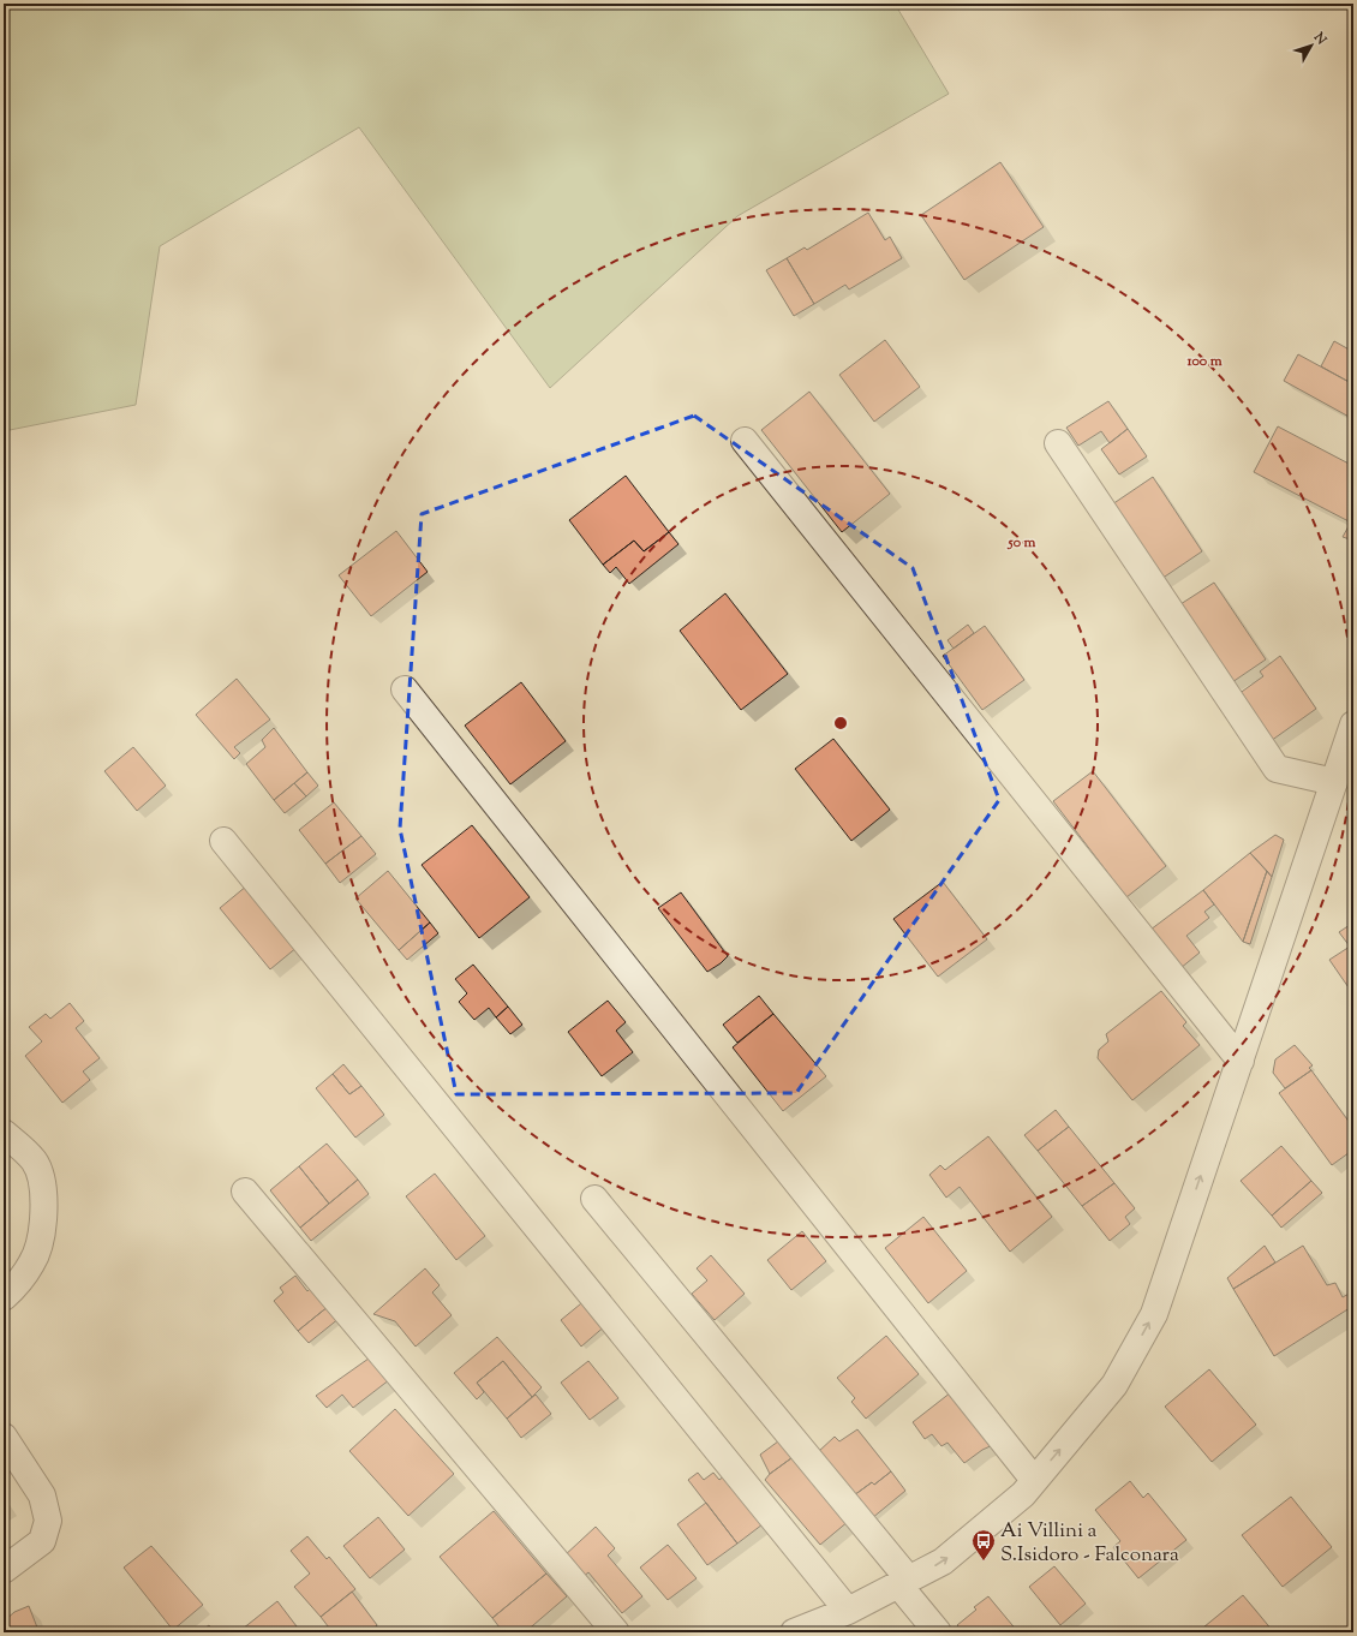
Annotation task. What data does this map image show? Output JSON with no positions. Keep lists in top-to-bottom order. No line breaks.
{"places":{"bus stop":["Ai Villini a S.Isidoro - Falconara"]},"north":"top right","rings":["100 m","50 m"]}
